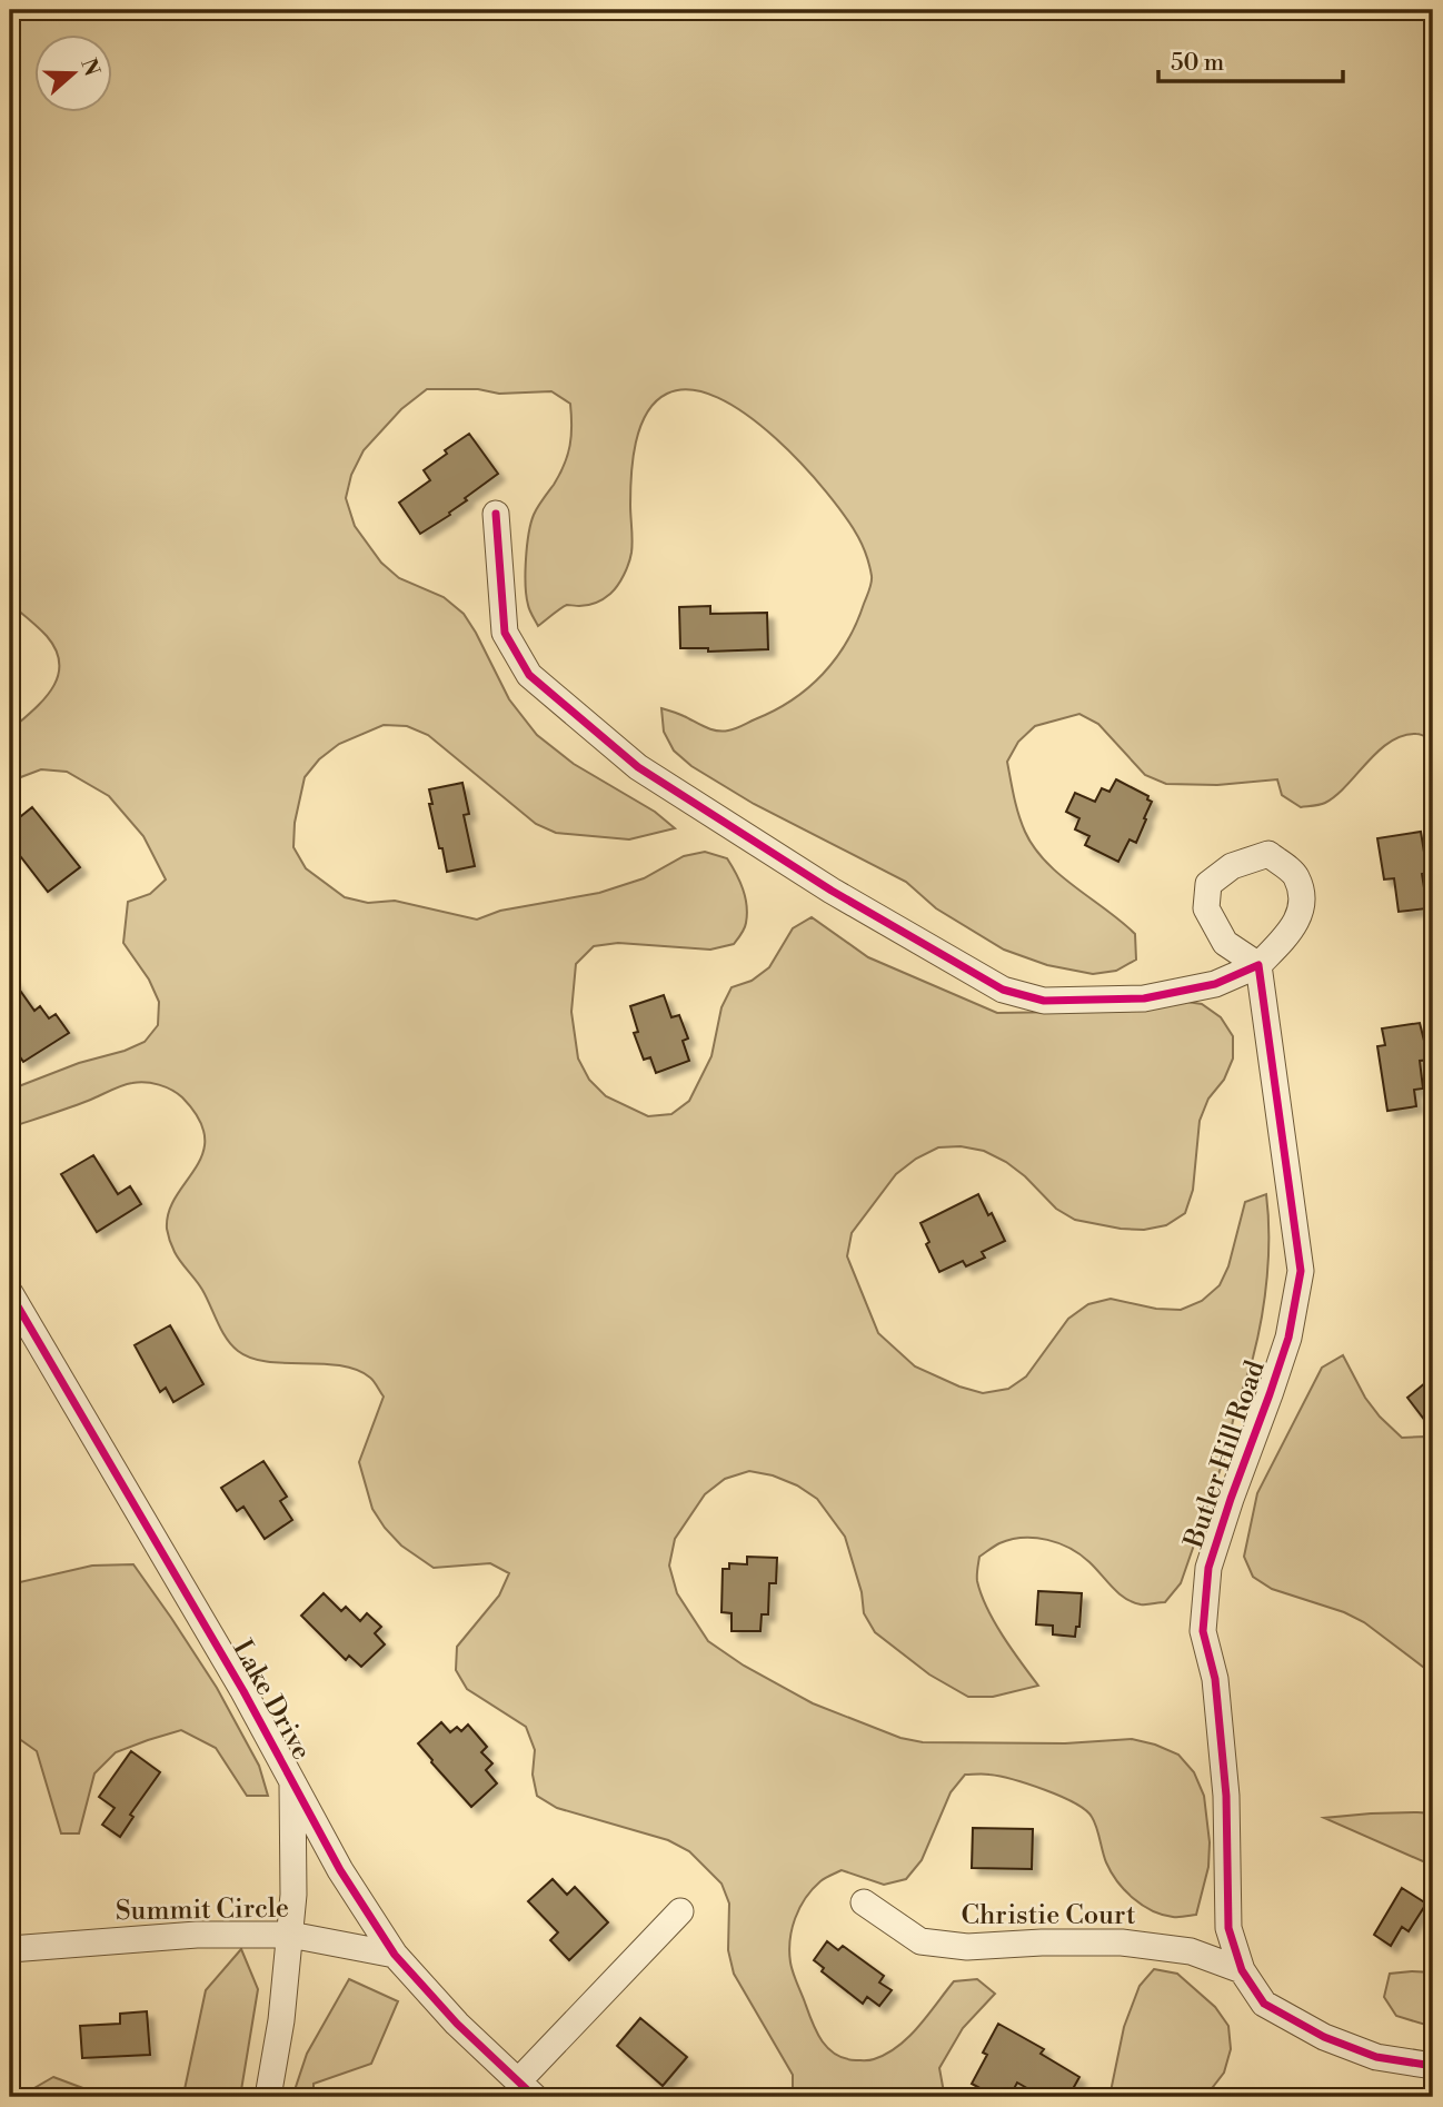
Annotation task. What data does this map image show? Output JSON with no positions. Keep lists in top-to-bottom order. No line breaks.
{"streets":{"street":["Butler Hill Road","Lake Drive","Summit Circle","Christie Court"]},"crossings":[["Butler Hill Road","Christie Court"],["Lake Drive","Summit Circle"]],"scale_bar":"50 m","north":"right"}
